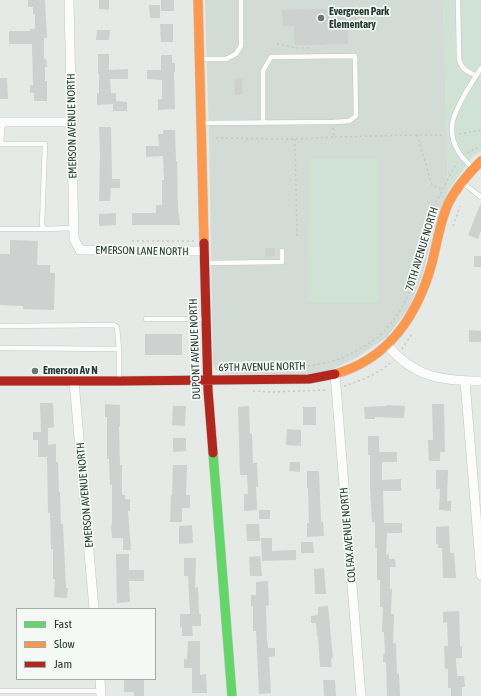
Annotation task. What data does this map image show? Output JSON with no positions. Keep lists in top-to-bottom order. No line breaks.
{"streets":{"street":["EMERSON AVENUE NORTH","70TH AVENUE NORTH","EMERSON LANE NORTH","DUPONT AVENUE NORTH","69TH AVENUE NORTH","COLFAX AVENUE NORTH"]},"crossings":[["EMERSON AVENUE NORTH","EMERSON LANE NORTH"],["EMERSON AVENUE NORTH","69TH AVENUE NORTH"],["70TH AVENUE NORTH","69TH AVENUE NORTH"],["EMERSON LANE NORTH","DUPONT AVENUE NORTH"],["DUPONT AVENUE NORTH","69TH AVENUE NORTH"],["69TH AVENUE NORTH","COLFAX AVENUE NORTH"]],"places":["Evergreen Park Elementary","Emerson Av N"],"legend":["Fast","Slow","Jam"]}
